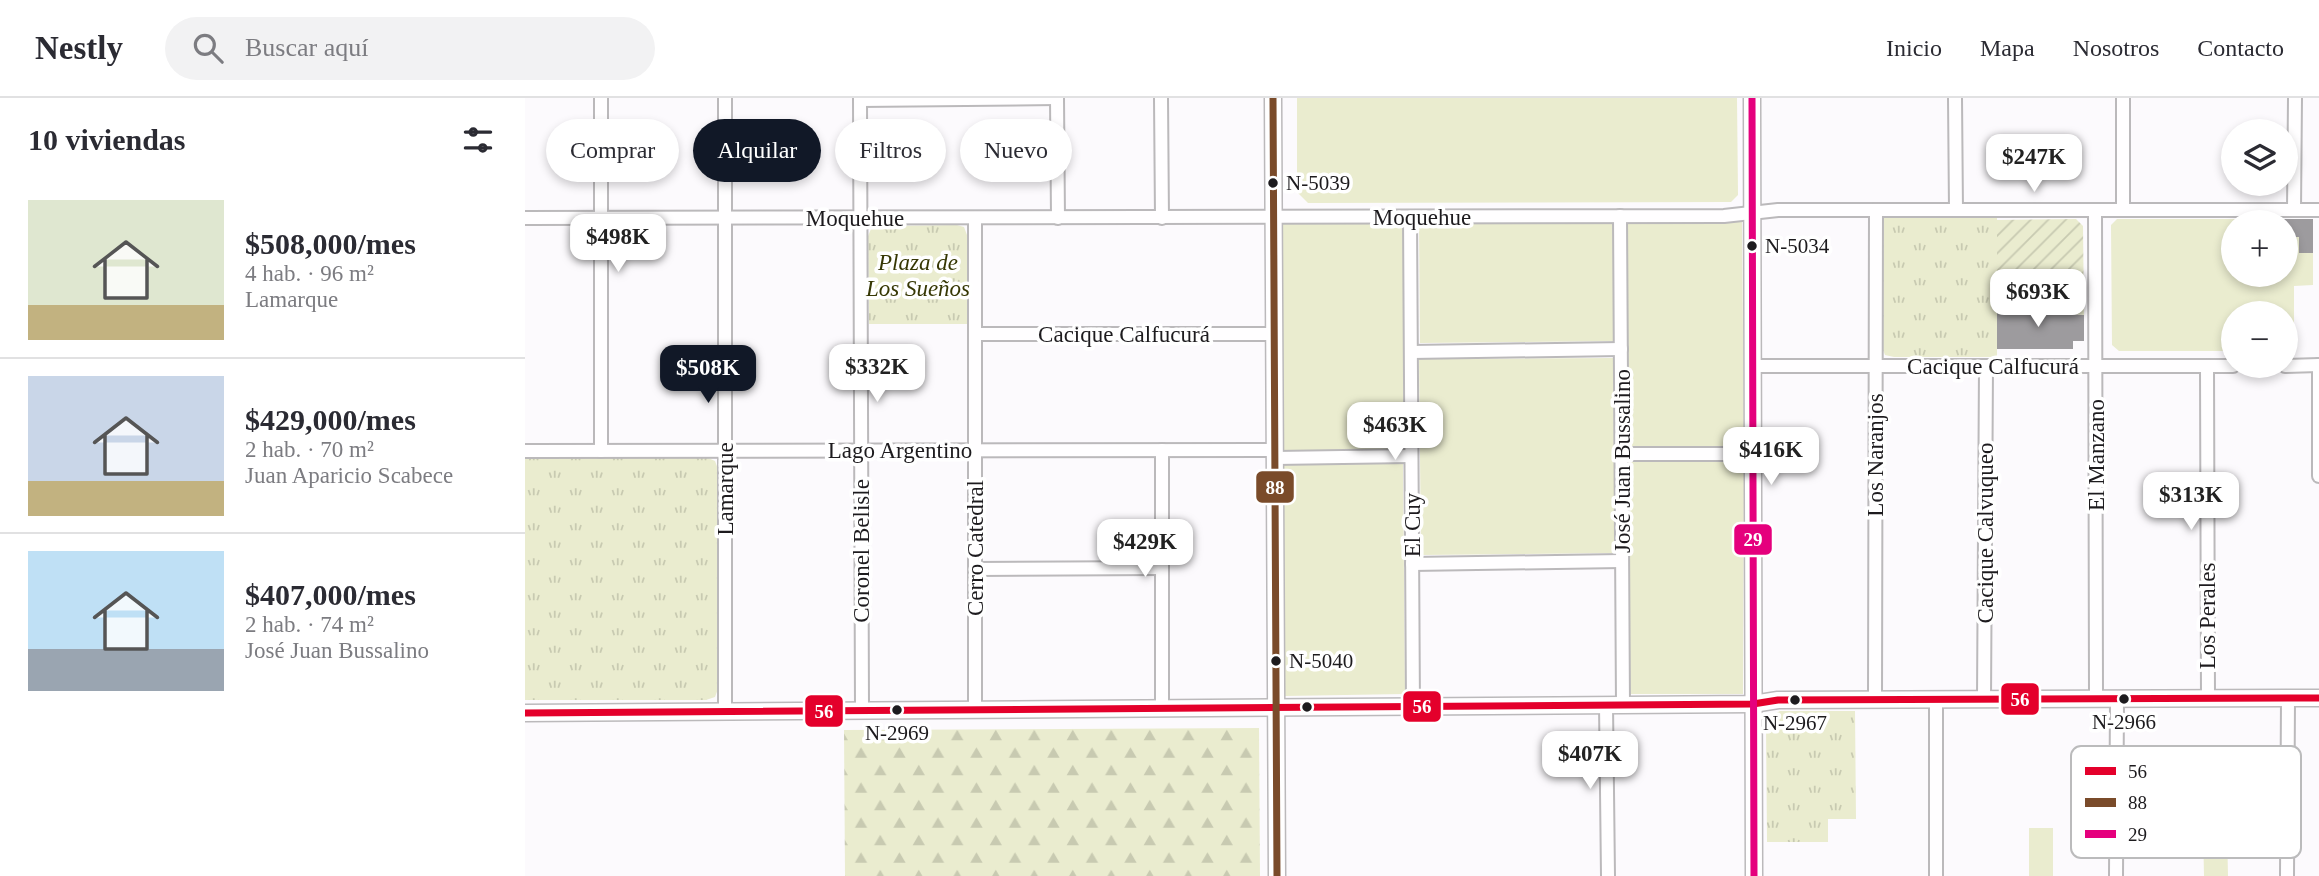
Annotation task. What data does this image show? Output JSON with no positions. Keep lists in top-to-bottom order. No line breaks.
{"streets":{"street":["Moquehue","Cacique Calfucurá","Lago Argentino","Los Naranjos","El Manzano","José Juan Bussalino","Lamarque","El Cuy","Cacique Calvuqueo","Cerro Catedral","Coronel Belisle","Los Perales"]},"crossings":[["Moquehue","Los Naranjos"],["Moquehue","El Manzano"],["Moquehue","José Juan Bussalino"],["Moquehue","Lamarque"],["Moquehue","El Cuy"],["Moquehue","Cerro Catedral"],["Moquehue","Coronel Belisle"],["Cacique Calfucurá","Los Naranjos"],["Cacique Calfucurá","El Manzano"],["Cacique Calfucurá","Cacique Calvuqueo"],["Cacique Calfucurá","Cerro Catedral"],["Cacique Calfucurá","Los Perales"],["Lago Argentino","Lamarque"],["Lago Argentino","El Cuy"],["Lago Argentino","Cerro Catedral"],["Lago Argentino","Coronel Belisle"]],"parks":["Plaza de Los Sueños"],"places":["N-5039","N-5034","N-5040","N-2966","N-2967","N-2969"],"lines":["transit line 88","transit line 29","transit line 56"],"legend":["56","88","29"],"page":{"header":"Nestly","search":"Buscar aquí","nav":["Inicio","Mapa","Nosotros","Contacto"],"heading":"10 viviendas","map_buttons":["+","−"],"chip":["Comprar","Alquilar","Filtros","Nuevo"],"price":["$247K","$498K","$693K","$332K","$508K","$463K","$416K","$313K","$429K","$407K"],"list":[{"name":"$508,000/mes","note":"4 hab. · 96 m² · Lamarque"},{"name":"$429,000/mes","note":"2 hab. · 70 m² · Juan Aparicio Scabece"},{"name":"$407,000/mes","note":"2 hab. · 74 m² · José Juan Bussalino"}]}}
